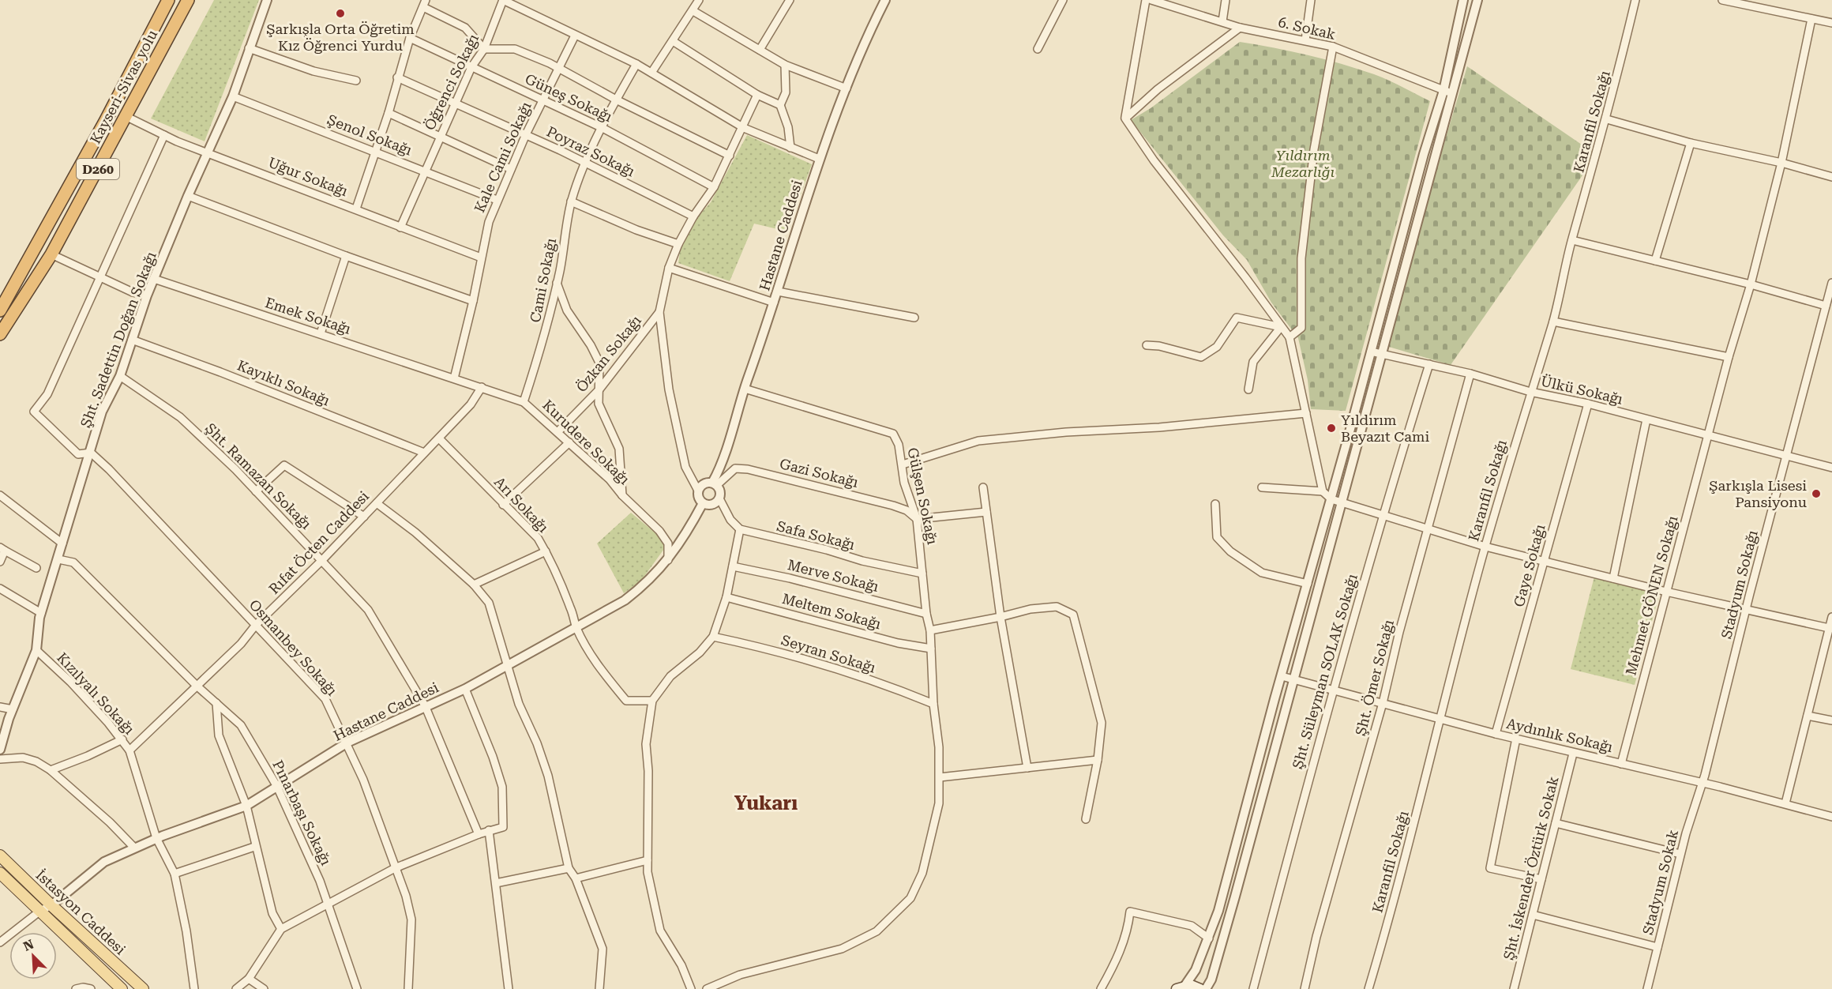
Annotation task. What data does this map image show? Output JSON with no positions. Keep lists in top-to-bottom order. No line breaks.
{"streets":{"highway":["Kayseri-Sivas yolu","D260"],"main road":["İstasyon Caddesi"],"street":["6. Sokak","Öğrenci Sokağı","Güneş Sokağı","Karanfil Sokağı","Şenol Sokağı","Poyraz Sokağı","Kale Cami Sokağı","Uğur Sokağı","Hastane Caddesi","Cami Sokağı","Emek Sokağı","Şht. Sadettin Doğan Sokağı","Özkan Sokağı","Kayıklı Sokağı","Ülkü Sokağı","Kurudere Sokağı","Gazi Sokağı","Şht. Ramazan Sokağı","Gülşen Sokağı","Arı Sokağı","Safa Sokağı","Rıfat Öcten Caddesi","Gaye Sokağı","Merve Sokağı","Stadyum Sokağı","Mehmet GÖNEN Sokağı","Meltem Sokağı","Osmanbey Sokağı","Seyran Sokağı","Şht. Süleyman SOLAK Sokağı","Şht. Ömer Sokağı","Kızılyalı Sokağı","Aydınlık Sokağı","Pınarbaşı Sokağı","Şht. İskender Öztürk Sokak","Stadyum Sokak"]},"crossings":[["Öğrenci Sokağı","Güneş Sokağı"],["Öğrenci Sokağı","Şenol Sokağı"],["Öğrenci Sokağı","Poyraz Sokağı"],["Öğrenci Sokağı","Uğur Sokağı"],["Kayseri-Sivas yolu","Uğur Sokağı"],["Güneş Sokağı","Kale Cami Sokağı"],["Güneş Sokağı","Cami Sokağı"],["Karanfil Sokağı","Ülkü Sokağı"],["Karanfil Sokağı","Aydınlık Sokağı"],["Şenol Sokağı","Kale Cami Sokağı"],["Şenol Sokağı","Şht. Sadettin Doğan Sokağı"],["Poyraz Sokağı","Kale Cami Sokağı"],["Poyraz Sokağı","Cami Sokağı"],["Kale Cami Sokağı","Uğur Sokağı"],["Kale Cami Sokağı","Emek Sokağı"],["Kale Cami Sokağı","Kurudere Sokağı"],["Uğur Sokağı","Şht. Sadettin Doğan Sokağı"],["Hastane Caddesi","Kurudere Sokağı"],["Hastane Caddesi","Gazi Sokağı"],["Hastane Caddesi","Şht. Ramazan Sokağı"],["Hastane Caddesi","Gülşen Sokağı"],["Hastane Caddesi","Arı Sokağı"],["Hastane Caddesi","Osmanbey Sokağı"],["Hastane Caddesi","Kızılyalı Sokağı"],["Hastane Caddesi","Pınarbaşı Sokağı"],["Hastane Caddesi","İstasyon Caddesi"],["Cami Sokağı","Kurudere Sokağı"],["Emek Sokağı","Şht. Sadettin Doğan Sokağı"],["Emek Sokağı","Kurudere Sokağı"],["Şht. Sadettin Doğan Sokağı","Kayıklı Sokağı"],["Şht. Sadettin Doğan Sokağı","Şht. Ramazan Sokağı"],["Şht. Sadettin Doğan Sokağı","Osmanbey Sokağı"],["Şht. Sadettin Doğan Sokağı","Kızılyalı Sokağı"],["Şht. Sadettin Doğan Sokağı","Pınarbaşı Sokağı"],["Özkan Sokağı","Kurudere Sokağı"],["Kayıklı Sokağı","Rıfat Öcten Caddesi"],["Ülkü Sokağı","Gaye Sokağı"],["Ülkü Sokağı","Stadyum Sokağı"],["Ülkü Sokağı","Mehmet GÖNEN Sokağı"],["Ülkü Sokağı","Şht. Süleyman SOLAK Sokağı"],["Ülkü Sokağı","Şht. Ömer Sokağı"],["Kurudere Sokağı","Rıfat Öcten Caddesi"],["Gazi Sokağı","Gülşen Sokağı"],["Şht. Ramazan Sokağı","Rıfat Öcten Caddesi"],["Gülşen Sokağı","Safa Sokağı"],["Gülşen Sokağı","Merve Sokağı"],["Gülşen Sokağı","Meltem Sokağı"],["Gülşen Sokağı","Seyran Sokağı"],["Arı Sokağı","Rıfat Öcten Caddesi"],["Rıfat Öcten Caddesi","Osmanbey Sokağı"],["Rıfat Öcten Caddesi","Kızılyalı Sokağı"],["Rıfat Öcten Caddesi","Pınarbaşı Sokağı"],["Gaye Sokağı","Aydınlık Sokağı"],["Stadyum Sokağı","Aydınlık Sokağı"],["Stadyum Sokağı","Stadyum Sokak"],["Mehmet GÖNEN Sokağı","Aydınlık Sokağı"],["Şht. Süleyman SOLAK Sokağı","Aydınlık Sokağı"],["Şht. Ömer Sokağı","Aydınlık Sokağı"],["Aydınlık Sokağı","Şht. İskender Öztürk Sokak"],["Aydınlık Sokağı","Stadyum Sokak"]],"districts":["Yukarı"],"parks":["Yıldırım Mezarlığı"],"places":["Şarkışla Orta Öğretim Kız Öğrenci Yurdu","Yıldırım Beyazıt Cami","Şarkışla Lisesi Pansiyonu"],"north":"top left"}
